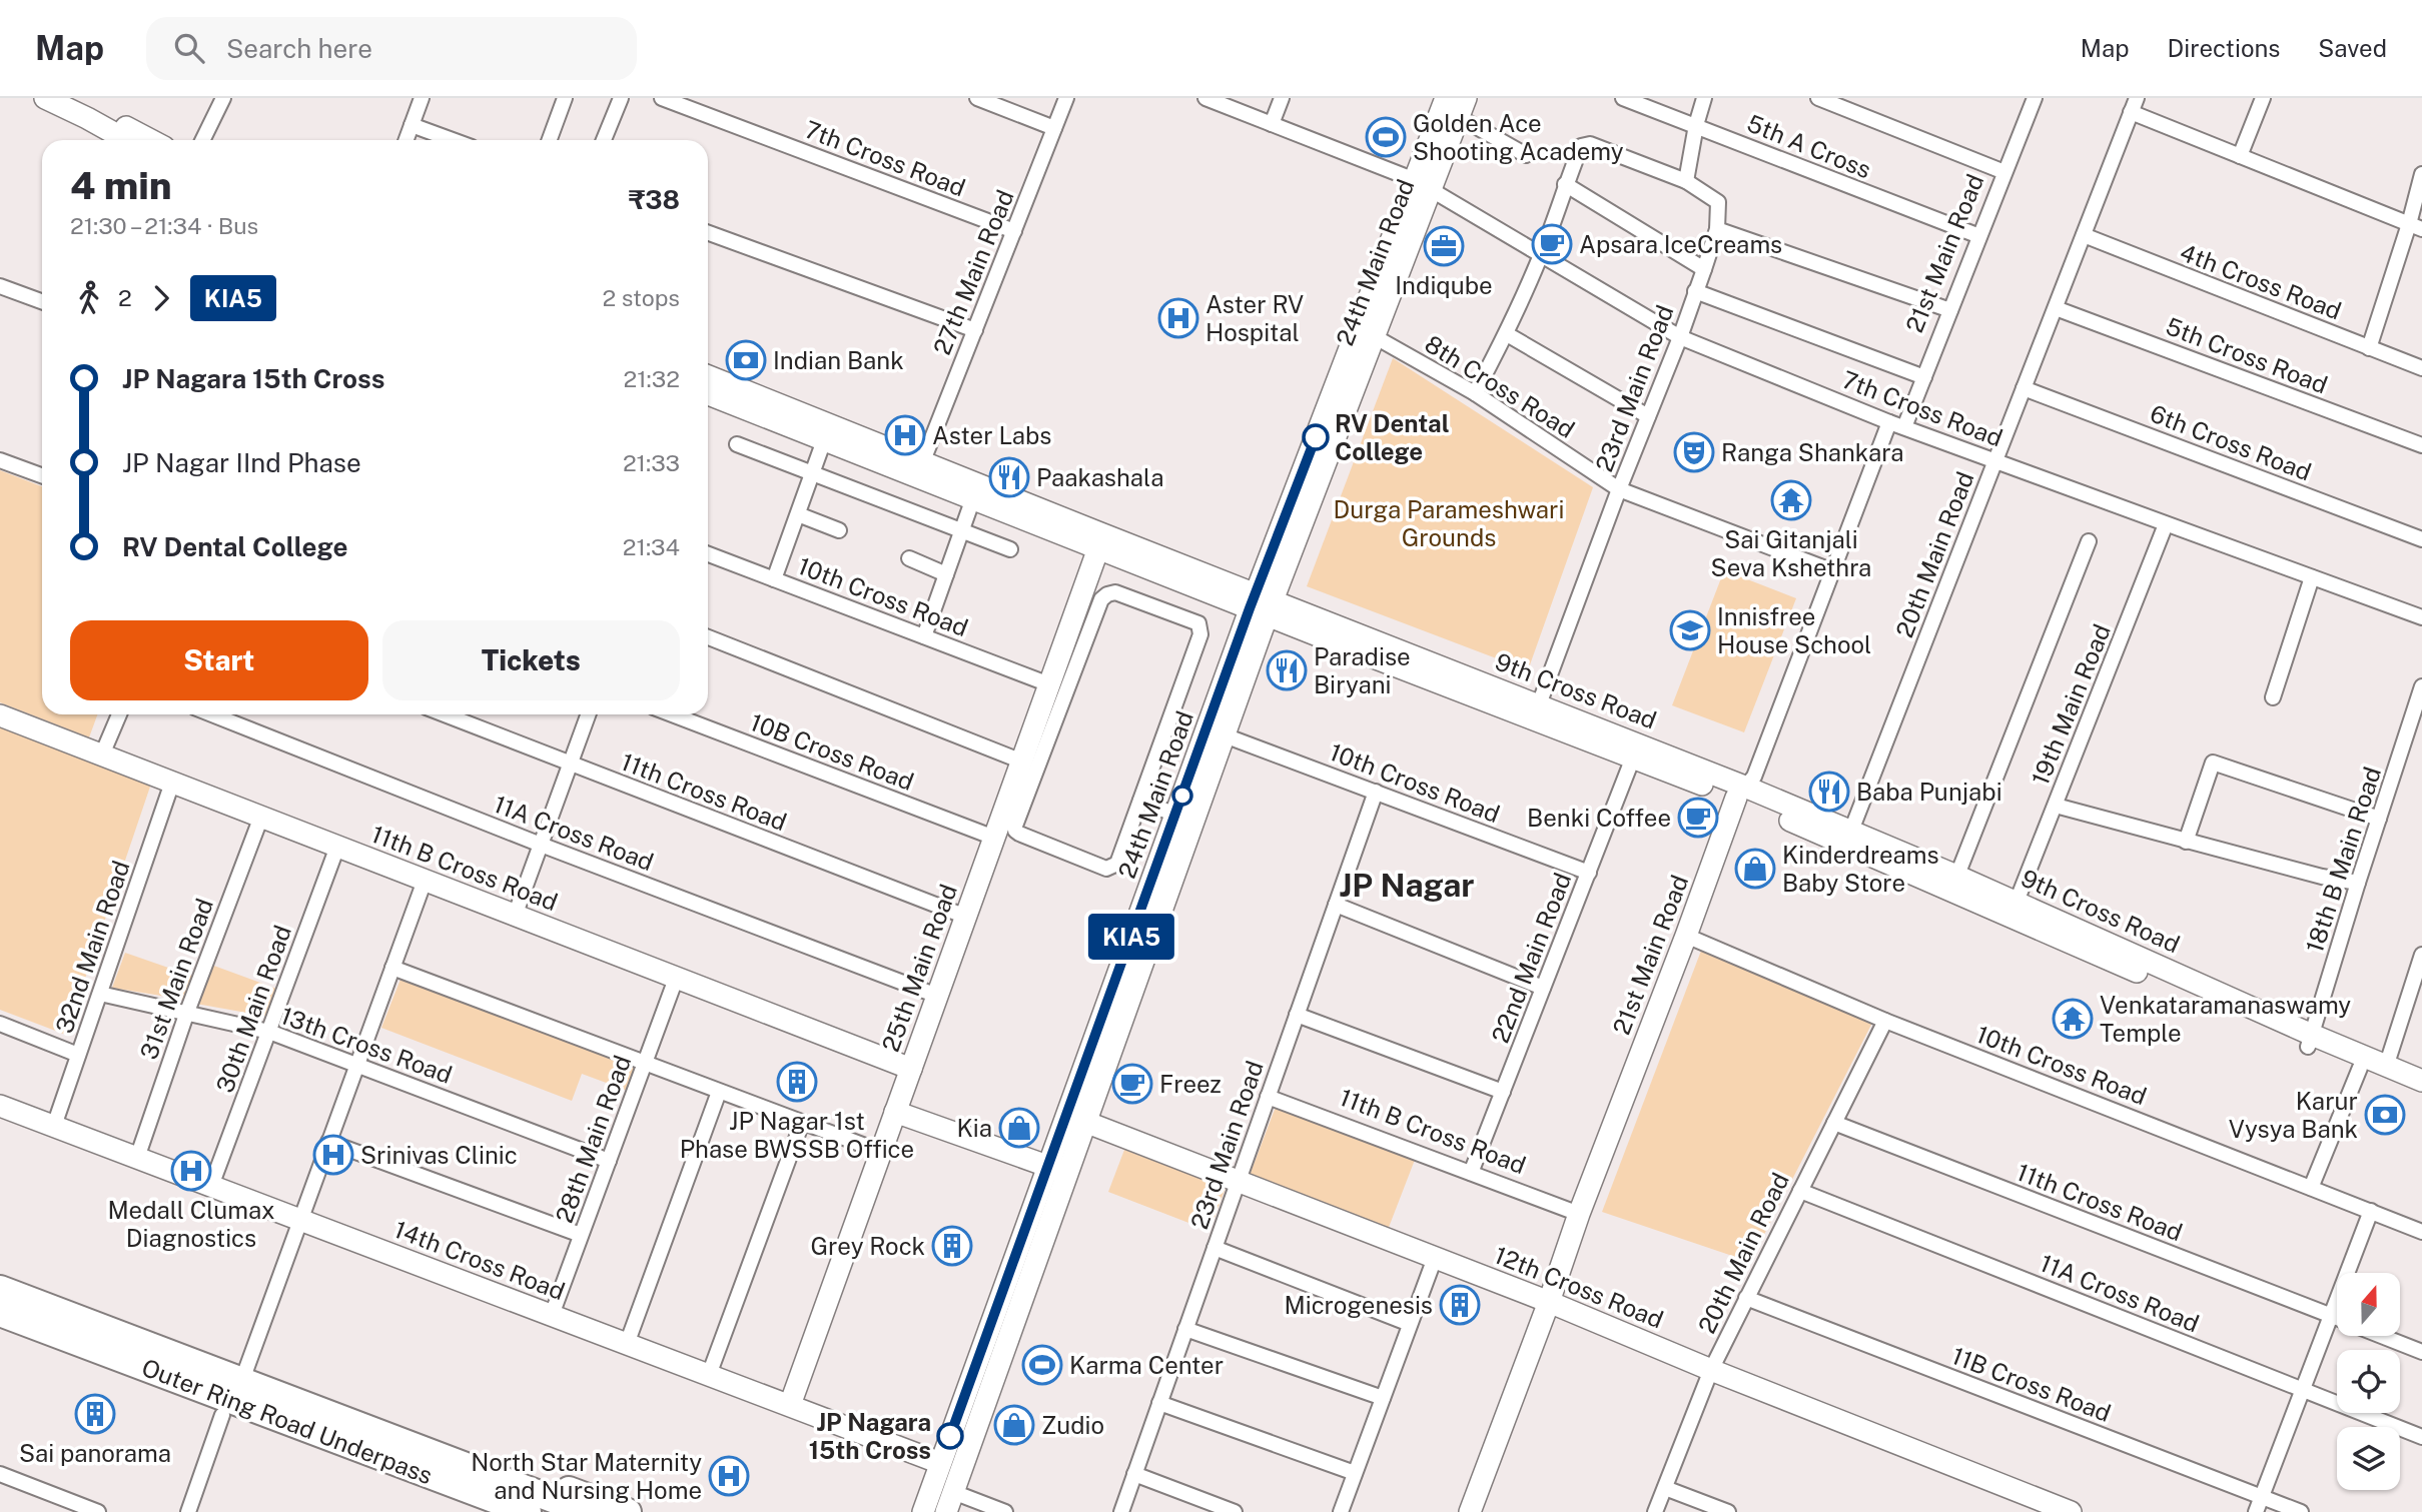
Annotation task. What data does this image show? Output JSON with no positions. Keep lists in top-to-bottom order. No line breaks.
{"streets":{"highway":["Outer Ring Road Underpass"],"main road":["21st Main Road","24th Main Road","9th Cross Road","11th B Cross Road","25th Main Road","14th Cross Road","12th Cross Road"],"street":["5th A Cross","7th Cross Road","27th Main Road","4th Cross Road","5th Cross Road","8th Cross Road","23rd Main Road","6th Cross Road","20th Main Road","10th Cross Road","19th Main Road","10B Cross Road","11th Cross Road","11A Cross Road","18th B Main Road","32nd Main Road","22nd Main Road","31st Main Road","30th Main Road","13th Cross Road","28th Main Road","11B Cross Road"]},"crossings":[["5th A Cross","21st Main Road"],["7th Cross Road","21st Main Road"],["7th Cross Road","24th Main Road"],["7th Cross Road","27th Main Road"],["7th Cross Road","23rd Main Road"],["7th Cross Road","20th Main Road"],["7th Cross Road","19th Main Road"],["21st Main Road","8th Cross Road"],["21st Main Road","10th Cross Road"],["21st Main Road","9th Cross Road"],["21st Main Road","11th B Cross Road"],["21st Main Road","12th Cross Road"],["24th Main Road","8th Cross Road"],["24th Main Road","10th Cross Road"],["24th Main Road","9th Cross Road"],["24th Main Road","14th Cross Road"],["24th Main Road","12th Cross Road"],["27th Main Road","9th Cross Road"],["4th Cross Road","20th Main Road"],["5th Cross Road","20th Main Road"],["8th Cross Road","23rd Main Road"],["23rd Main Road","10th Cross Road"],["23rd Main Road","9th Cross Road"],["23rd Main Road","11th B Cross Road"],["23rd Main Road","12th Cross Road"],["6th Cross Road","20th Main Road"],["20th Main Road","10th Cross Road"],["20th Main Road","9th Cross Road"],["20th Main Road","11th Cross Road"],["20th Main Road","11A Cross Road"],["20th Main Road","12th Cross Road"],["20th Main Road","11B Cross Road"],["10th Cross Road","22nd Main Road"],["10th Cross Road","25th Main Road"],["9th Cross Road","19th Main Road"],["9th Cross Road","18th B Main Road"],["9th Cross Road","22nd Main Road"],["9th Cross Road","25th Main Road"],["10B Cross Road","25th Main Road"],["11th Cross Road","25th Main Road"],["11A Cross Road","25th Main Road"],["11th B Cross Road","32nd Main Road"],["11th B Cross Road","22nd Main Road"],["11th B Cross Road","25th Main Road"],["11th B Cross Road","31st Main Road"],["11th B Cross Road","30th Main Road"],["11th B Cross Road","28th Main Road"],["32nd Main Road","13th Cross Road"],["32nd Main Road","14th Cross Road"],["25th Main Road","14th Cross Road"],["31st Main Road","13th Cross Road"],["31st Main Road","14th Cross Road"],["30th Main Road","13th Cross Road"],["30th Main Road","14th Cross Road"],["13th Cross Road","28th Main Road"],["28th Main Road","14th Cross Road"]],"districts":["JP Nagar"],"parks":["Durga Parameshwari Grounds"],"places":{"sports":["Golden Ace Shooting Academy","Karma Center"],"cafe":["Apsara IceCreams","Benki Coffee","Freez"],"office":["Indiqube"],"hospital":["Aster RV Hospital","Aster Labs","Srinivas Clinic","Medall Clumax Diagnostics","North Star Maternity and Nursing Home"],"bank":["Indian Bank","Karur Vysya Bank"],"other":["RV Dental College","JP Nagara 15th Cross"],"theatre":["Ranga Shankara"],"restaurant":["Paakashala","Paradise Biryani","Baba Punjabi"],"temple":["Sai Gitanjali Seva Kshethra","Venkataramanaswamy Temple"],"school or university":["Innisfree House School"],"shop":["Kinderdreams Baby Store","Kia","Zudio"],"building":["JP Nagar 1st Phase BWSSB Office","Grey Rock","Microgenesis","Sai panorama"]},"lines":["bus line KIA5"],"north":"top","page":{"header":"Map","search":"Search here","nav":["Map","Directions","Saved"],"on_map":"KIA5","heading":["4 min","21:30 – 21:34 · Bus","₹38"],"legs":["2","KIA5","2 stops"],"list":[{"name":"JP Nagara 15th Cross","value":"21:32"},{"name":"JP Nagar IInd Phase","value":"21:33"},{"name":"RV Dental College","value":"21:34"}],"buttons":["Start","Tickets"]}}
